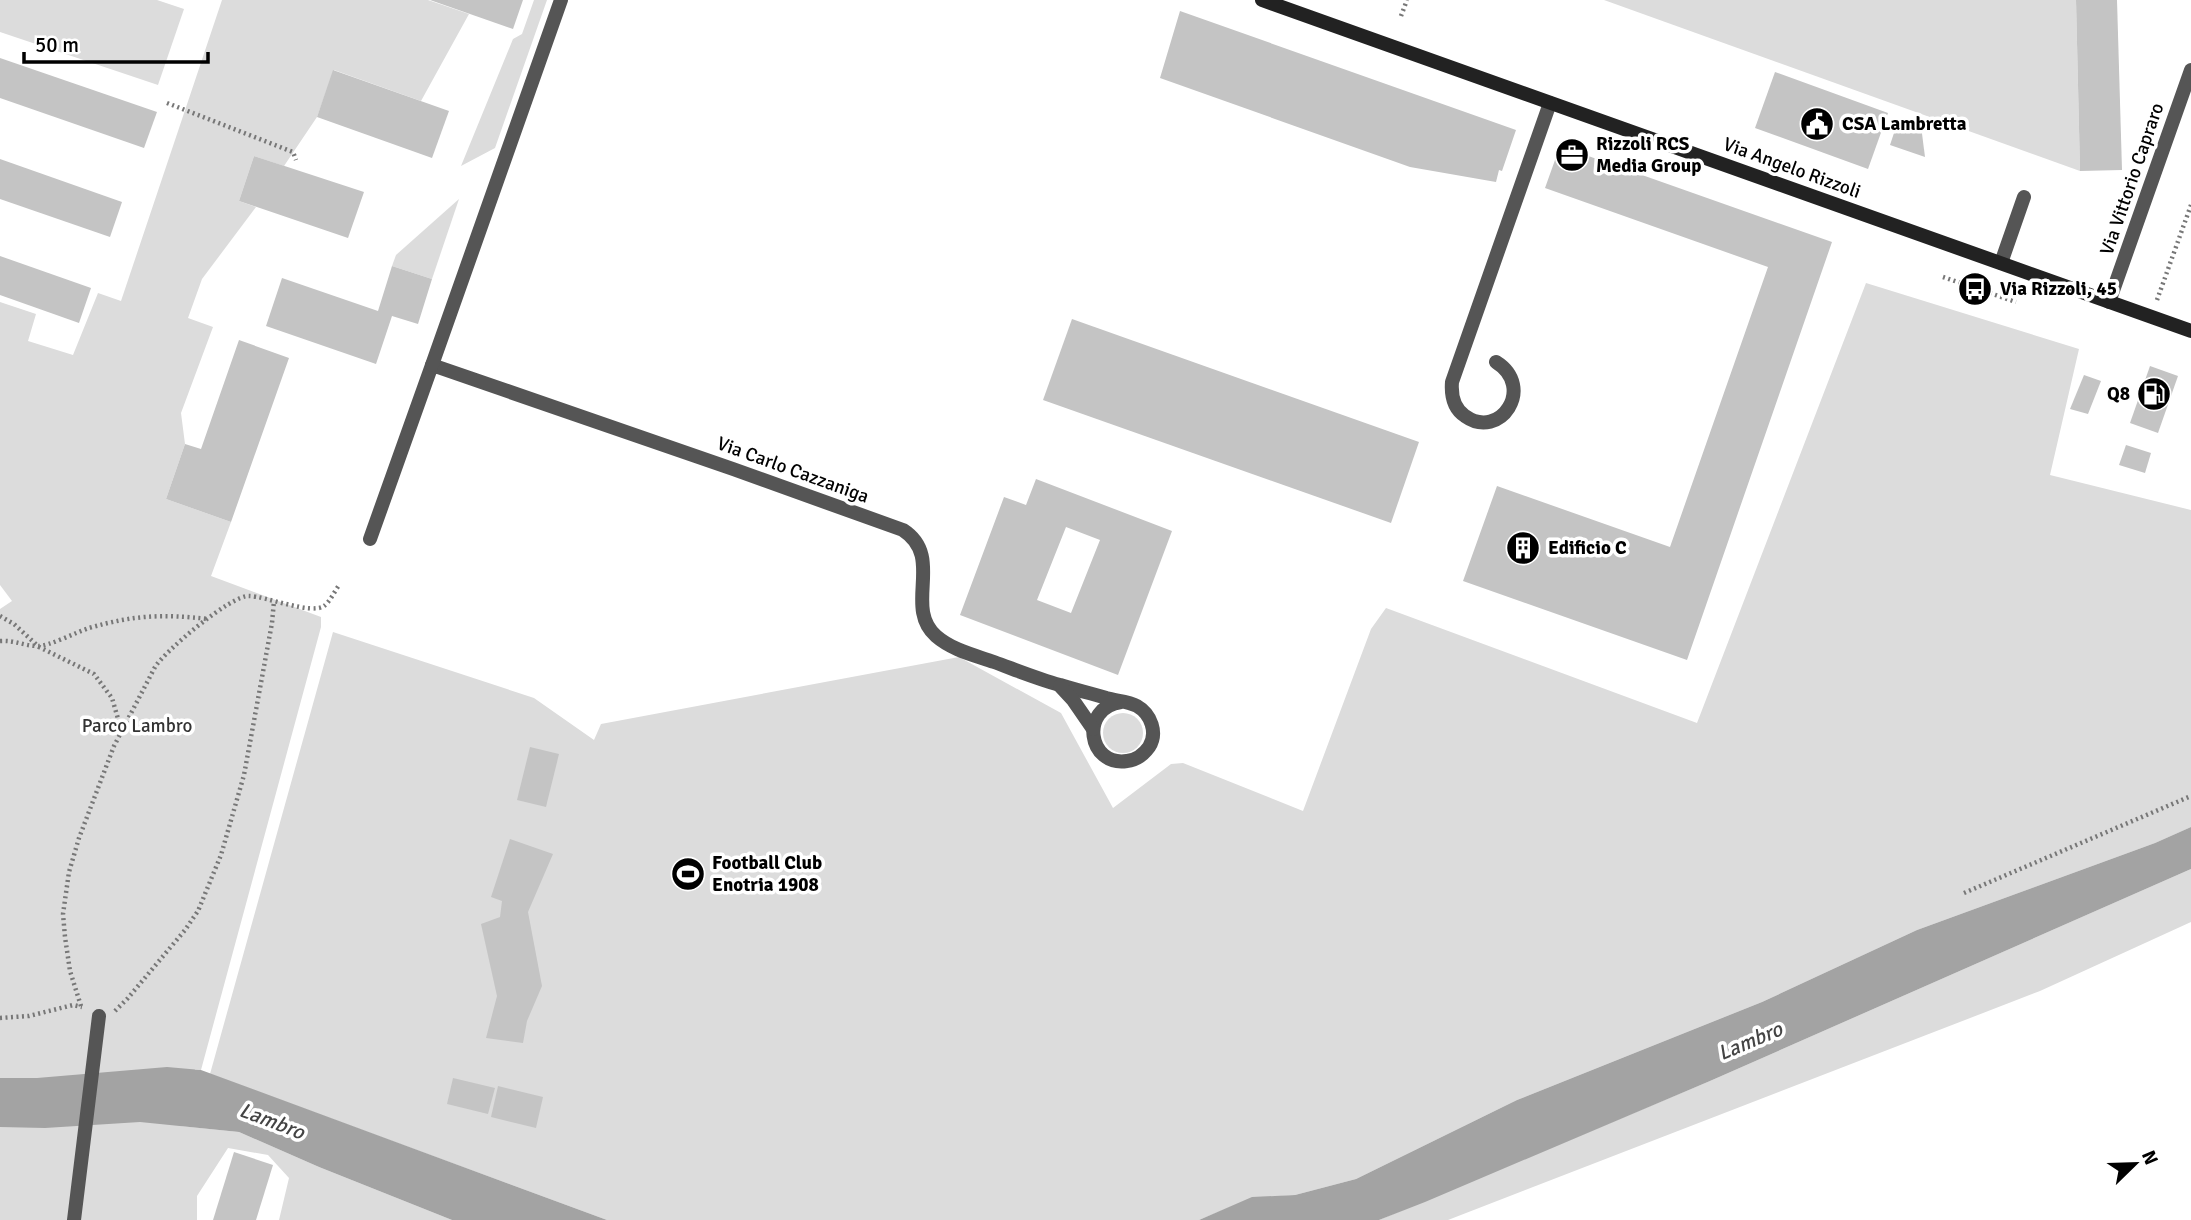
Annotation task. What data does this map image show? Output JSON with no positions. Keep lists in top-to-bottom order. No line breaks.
{"streets":{"street":["Via Angelo Rizzoli","Via Vittorio Capraro","Via Carlo Cazzaniga"]},"crossings":[["Via Angelo Rizzoli","Via Vittorio Capraro"]],"water":["Lambro"],"parks":["Parco Lambro"],"places":{"public building":["CSA Lambretta"],"office":["Rizzoli RCS Media Group"],"bus stop":["Via Rizzoli, 45"],"fuel station":["Q8"],"building":["Edificio C"],"sports":["Football Club Enotria 1908"]},"scale_bar":"50 m","north":"top right"}
